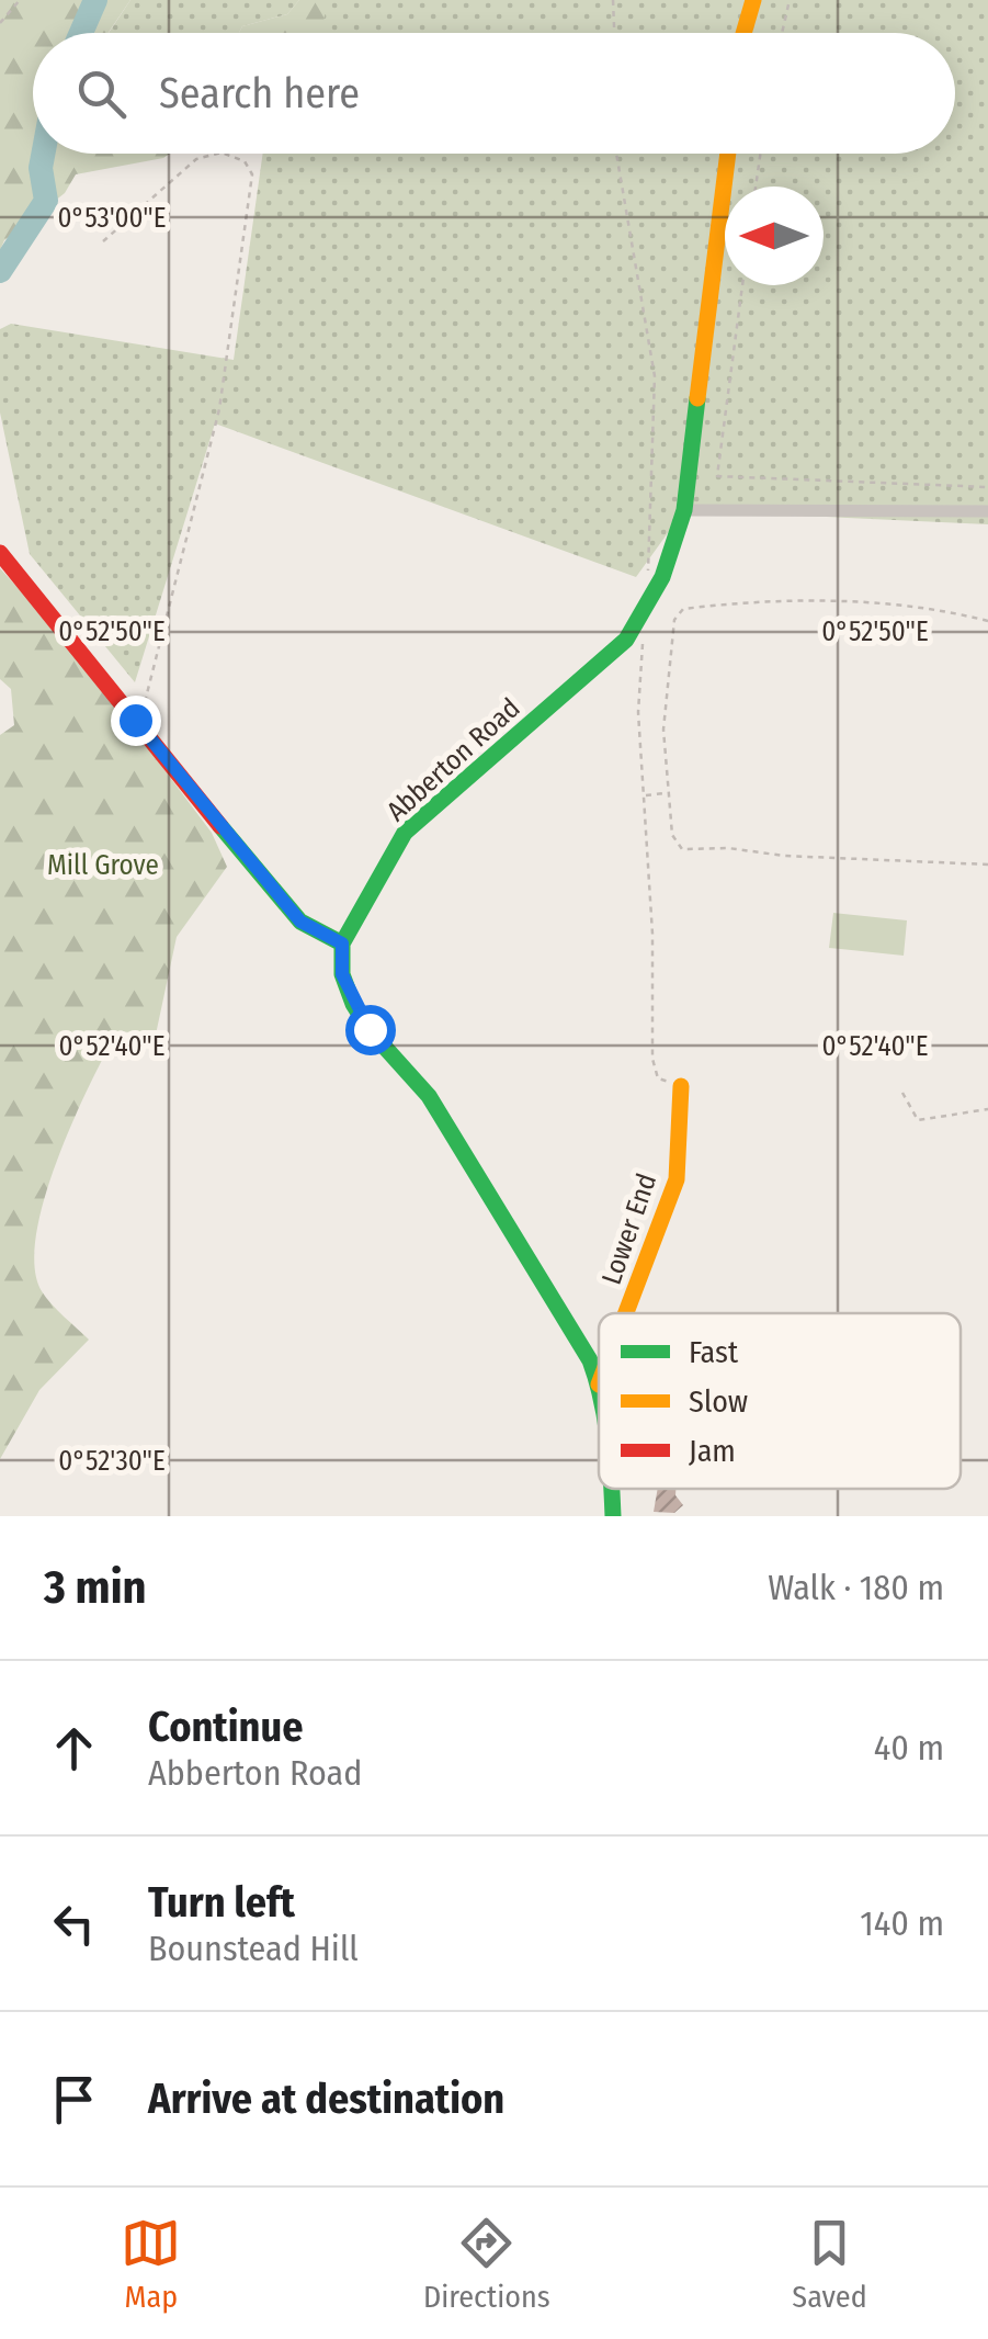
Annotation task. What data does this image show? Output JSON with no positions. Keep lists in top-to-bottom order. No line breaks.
{"streets":{"street":["Abberton Road","Lower End"]},"parks":["Mill Grove"],"legend":["Fast","Slow","Jam"],"north":"left","page":{"search":"Search here","heading":["3 min","Walk · 180 m"],"list":[["Continue","Abberton Road","40 m"],["Turn left","Bounstead Hill","140 m"],"Arrive at destination"],"nav":["Map","Directions","Saved"]},"coordinates":["0°53'00\"E","0°52'50\"E","0°52'40\"E","0°52'30\"E"]}
